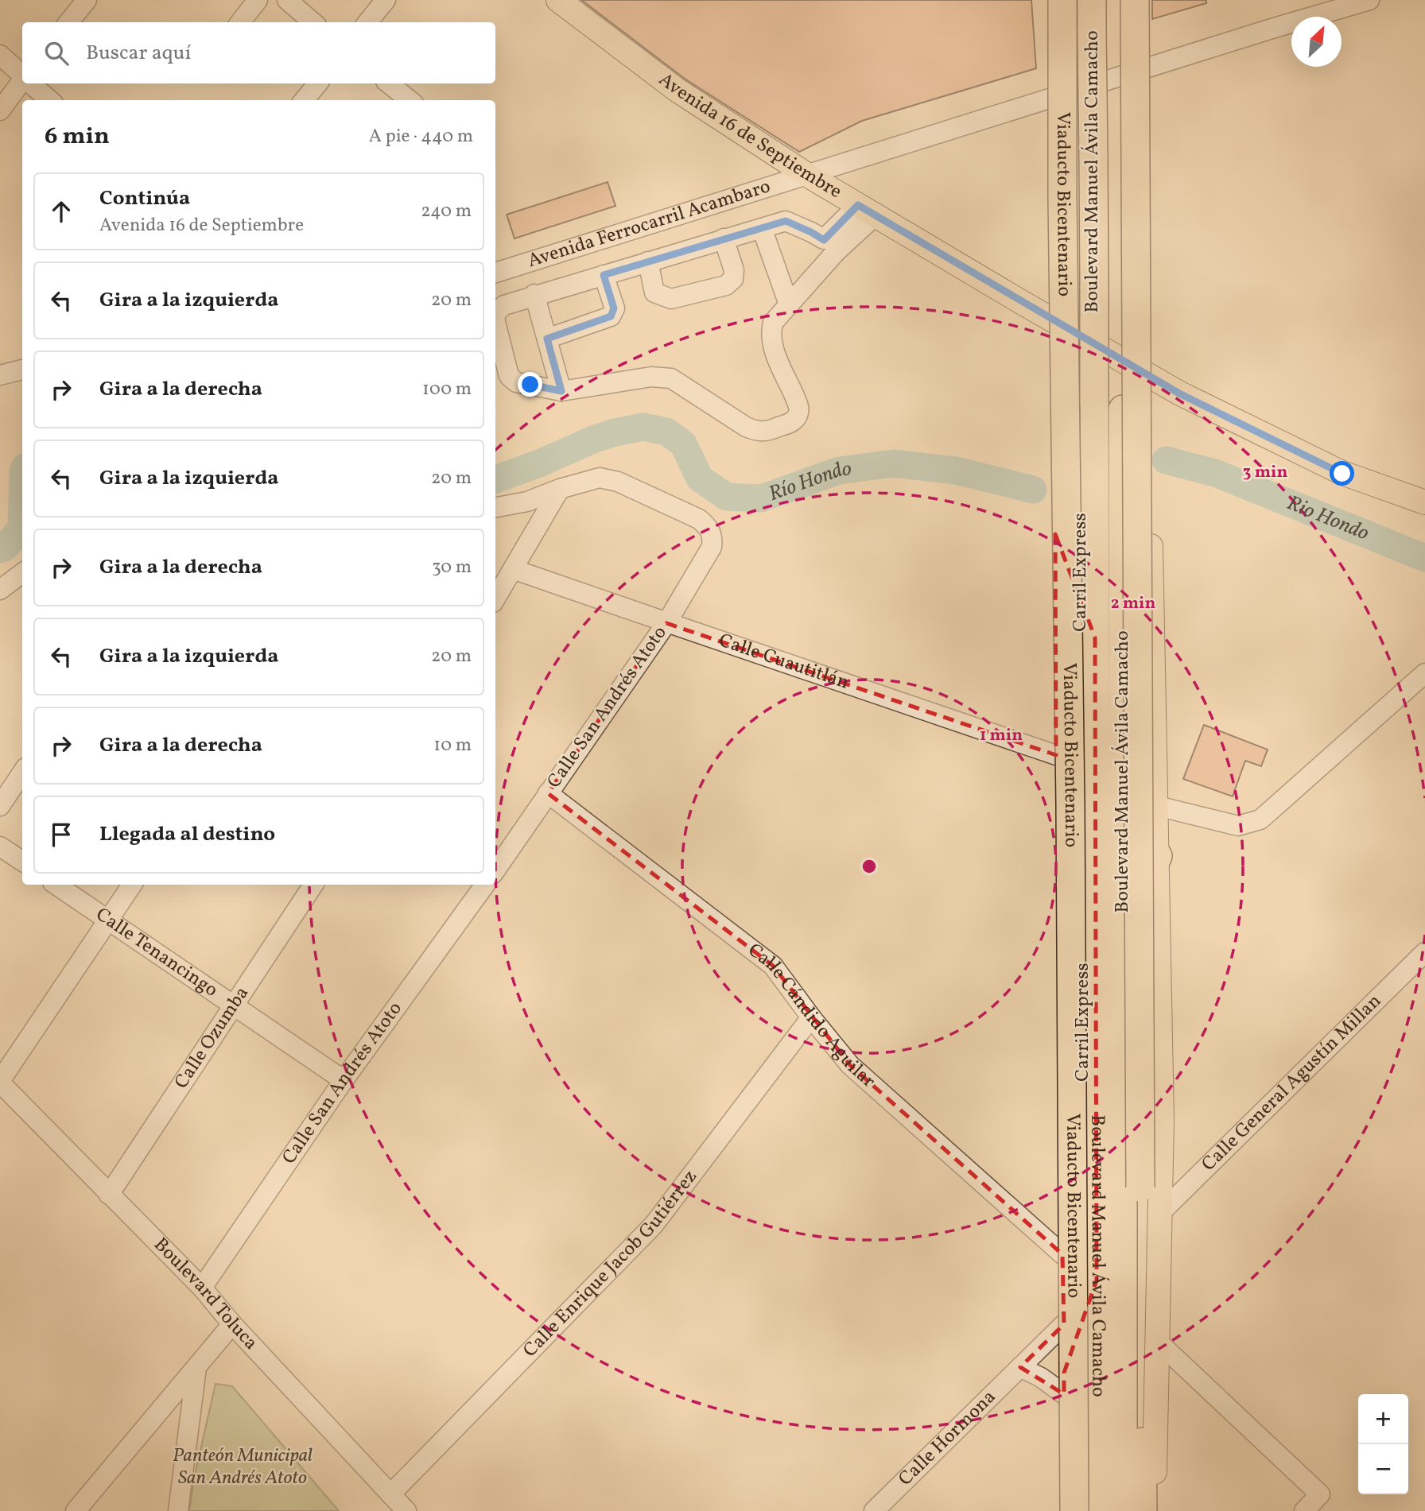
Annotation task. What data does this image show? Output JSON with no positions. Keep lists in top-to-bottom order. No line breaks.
{"streets":{"highway":["Boulevard Manuel Ávila Camacho","Viaducto Bicentenario","Carril Express"],"main road":["Avenida 16 de Septiembre"],"street":["Avenida Ferrocarril Acambaro","Calle Cuautitlán","Calle San Andrés Atoto","Calle Tenancingo","Calle Cándido Aguilar","Calle Ozumba","Calle General Agustín Millan","Calle Enrique Jacob Gutiérrez","Boulevard Toluca","Calle Hormona"]},"crossings":[["Avenida 16 de Septiembre","Avenida Ferrocarril Acambaro"],["Calle Cuautitlán","Calle San Andrés Atoto"],["Calle San Andrés Atoto","Calle Tenancingo"],["Calle San Andrés Atoto","Calle Cándido Aguilar"],["Calle San Andrés Atoto","Boulevard Toluca"],["Calle Tenancingo","Calle Ozumba"],["Calle Cándido Aguilar","Calle Enrique Jacob Gutiérrez"],["Calle Ozumba","Boulevard Toluca"],["Calle Enrique Jacob Gutiérrez","Boulevard Toluca"]],"water":["Río Hondo","Rio Hondo"],"parks":["Panteón Municipal San Andrés Atoto"],"north":"top right","page":{"search":"Buscar aquí","heading":["6 min","A pie · 440 m"],"list":[["Continúa","Avenida 16 de Septiembre","240 m"],["Gira a la izquierda","20 m"],["Gira a la derecha","100 m"],["Gira a la izquierda","20 m"],["Gira a la derecha","30 m"],["Gira a la izquierda","20 m"],["Gira a la derecha","10 m"],"Llegada al destino"],"map_buttons":["+","−"]},"rings":["3 min","2 min","1 min"]}
